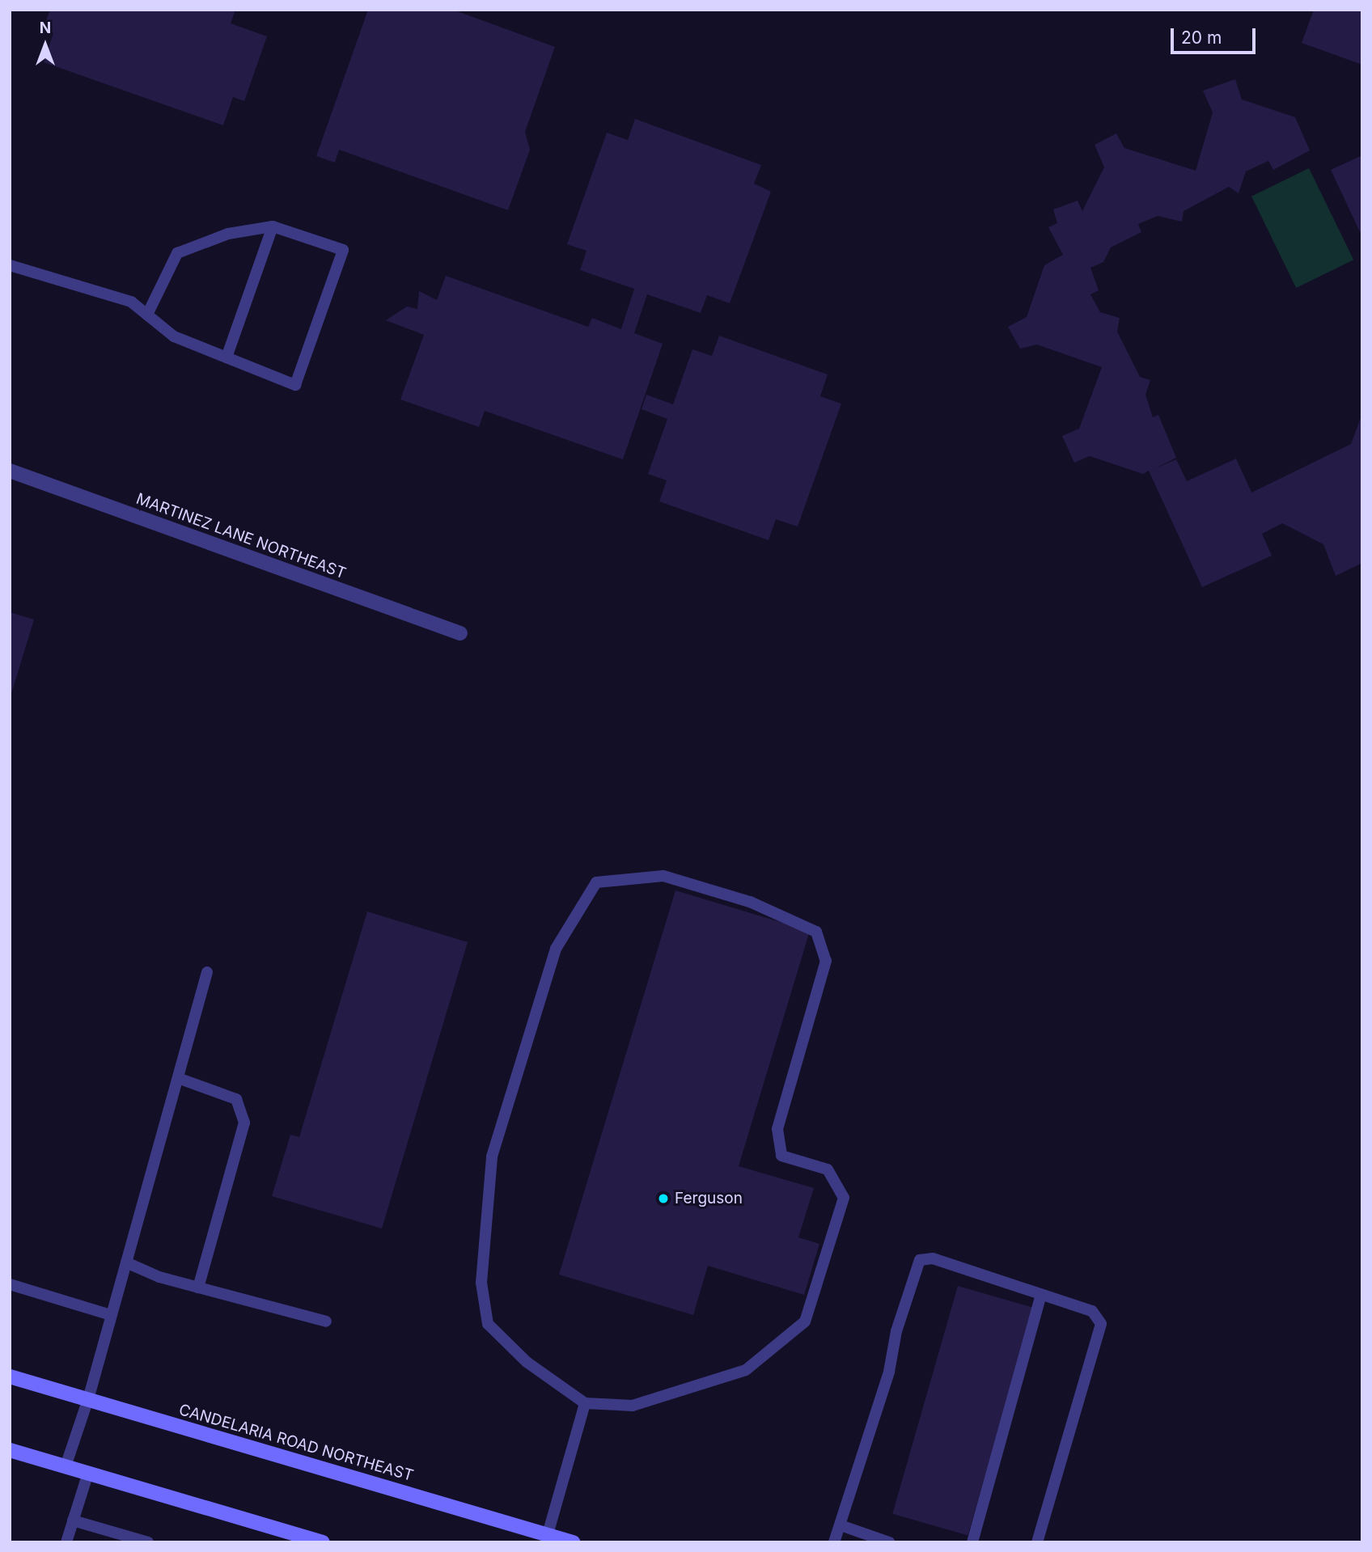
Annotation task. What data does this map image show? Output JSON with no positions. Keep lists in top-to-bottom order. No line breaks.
{"streets":{"main road":["CANDELARIA ROAD NORTHEAST"],"street":["MARTINEZ LANE NORTHEAST"]},"places":["Ferguson"],"scale_bar":"20 m","north":"top"}
